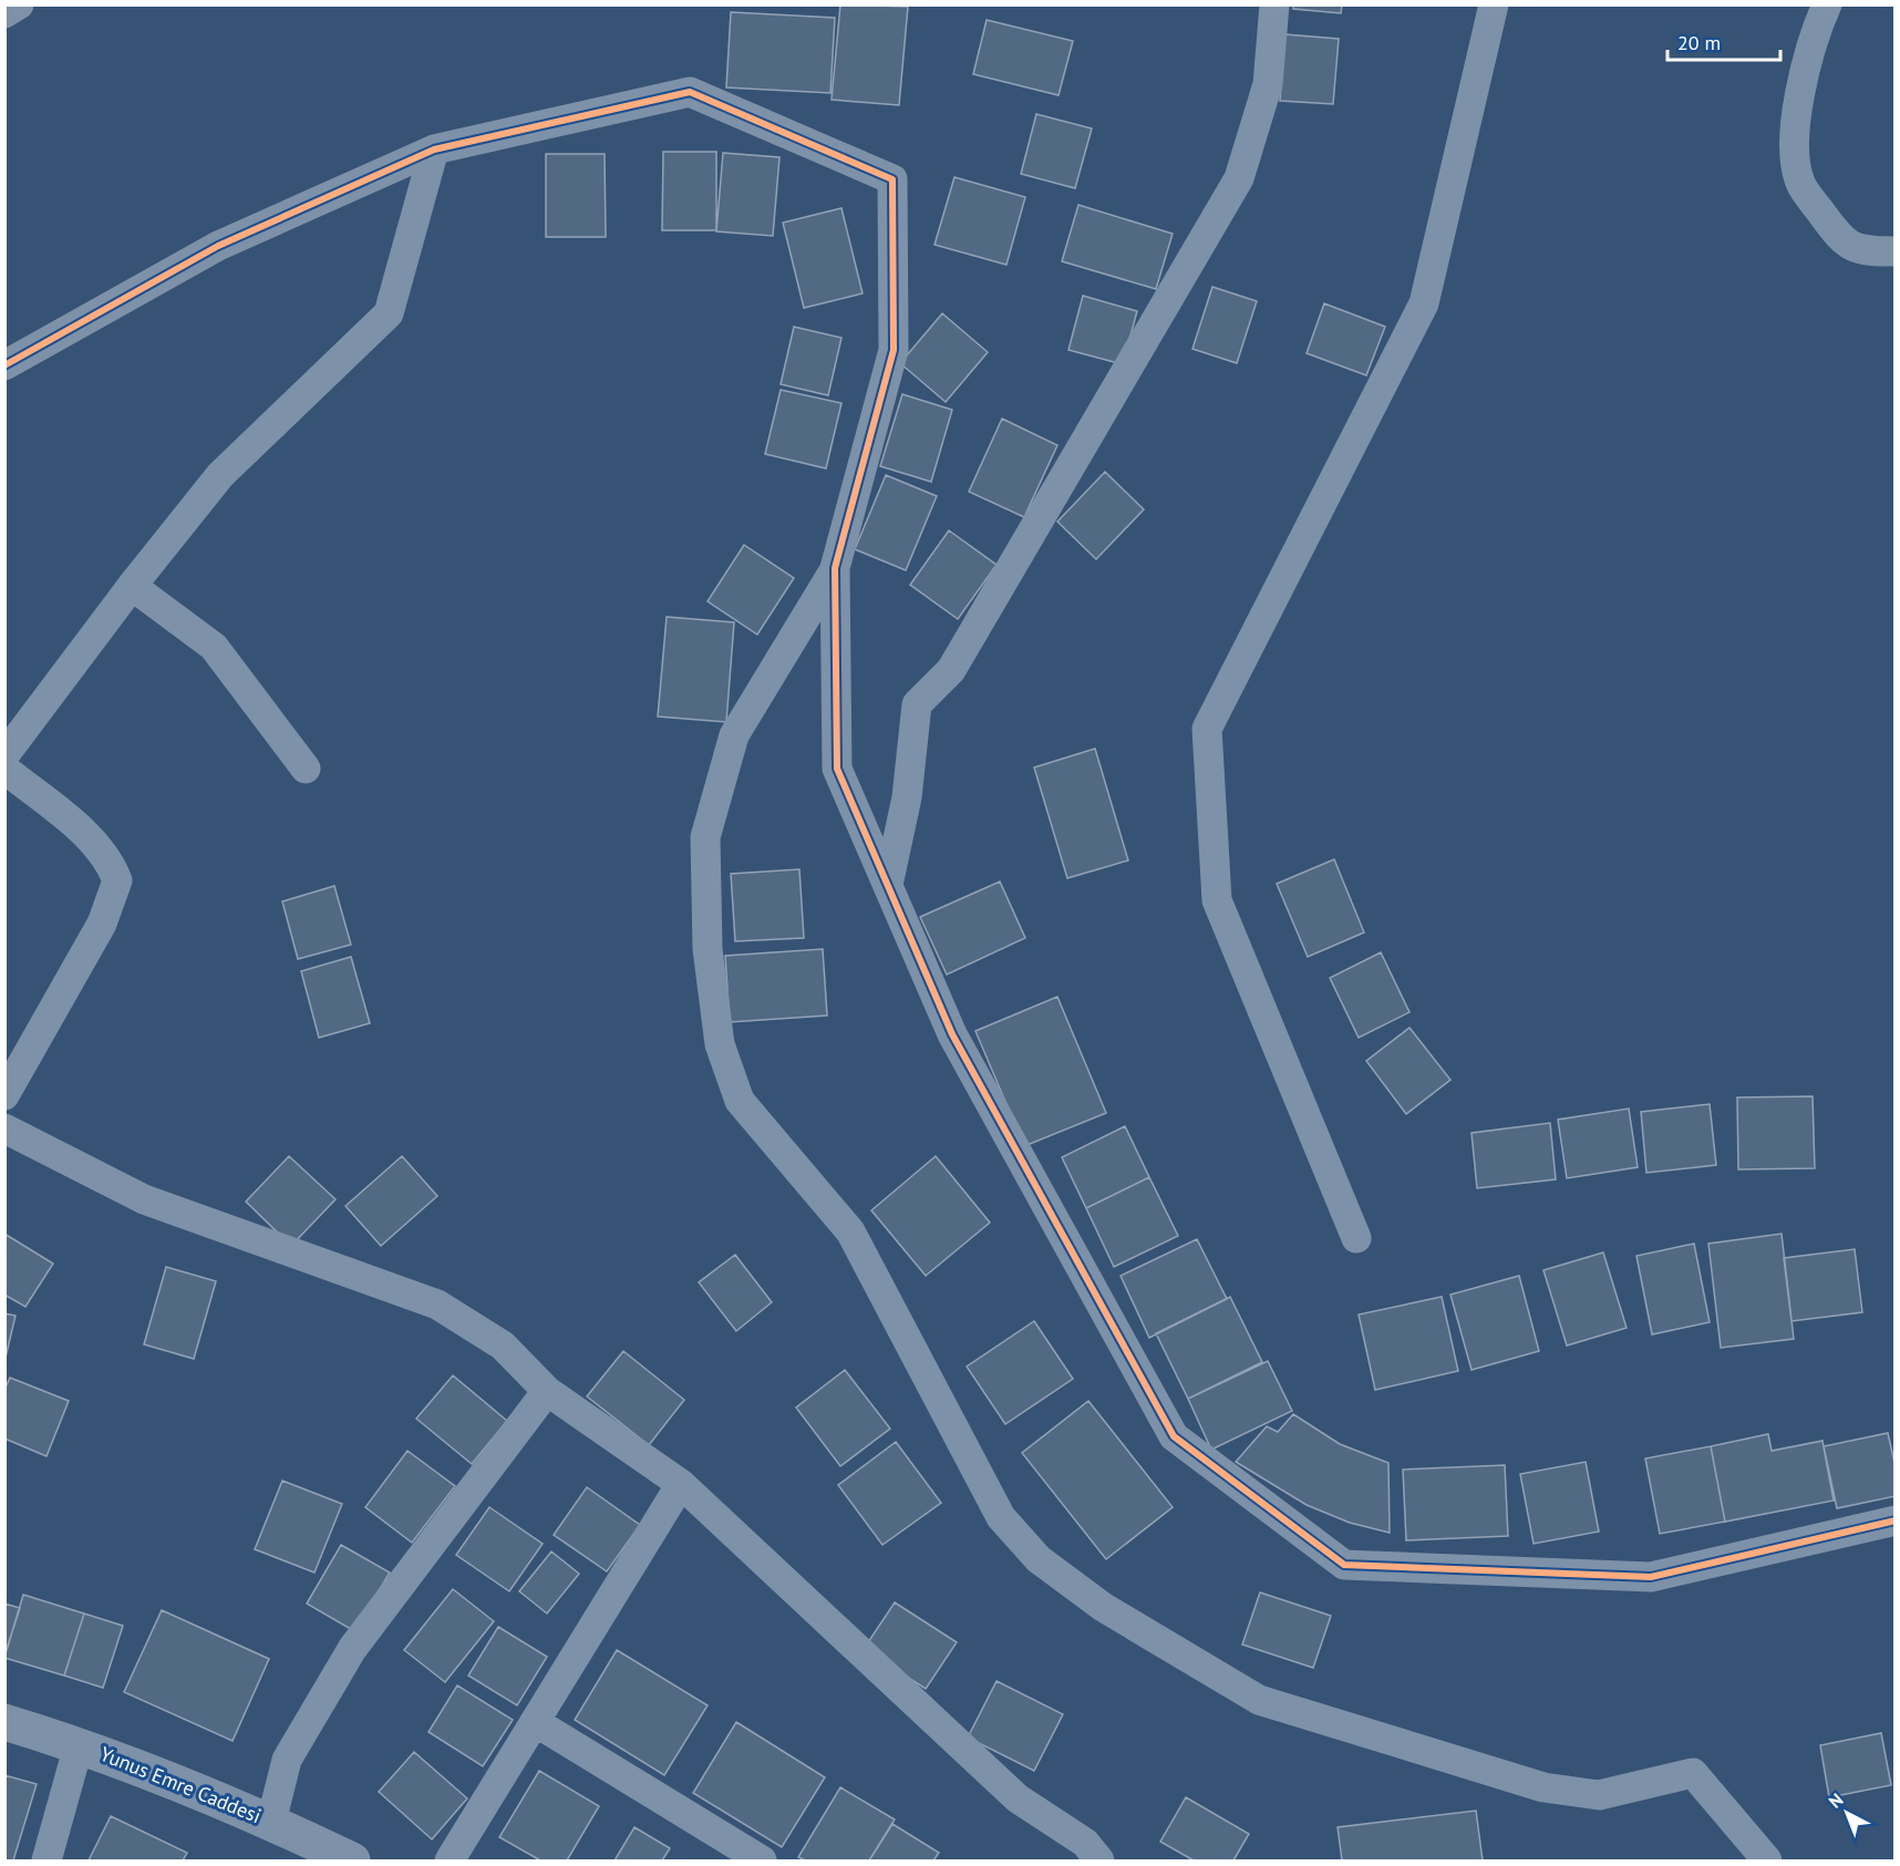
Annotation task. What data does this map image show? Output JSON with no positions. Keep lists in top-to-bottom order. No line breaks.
{"streets":{"street":["Yunus Emre Caddesi"]},"scale_bar":"20 m","north":"top left"}
